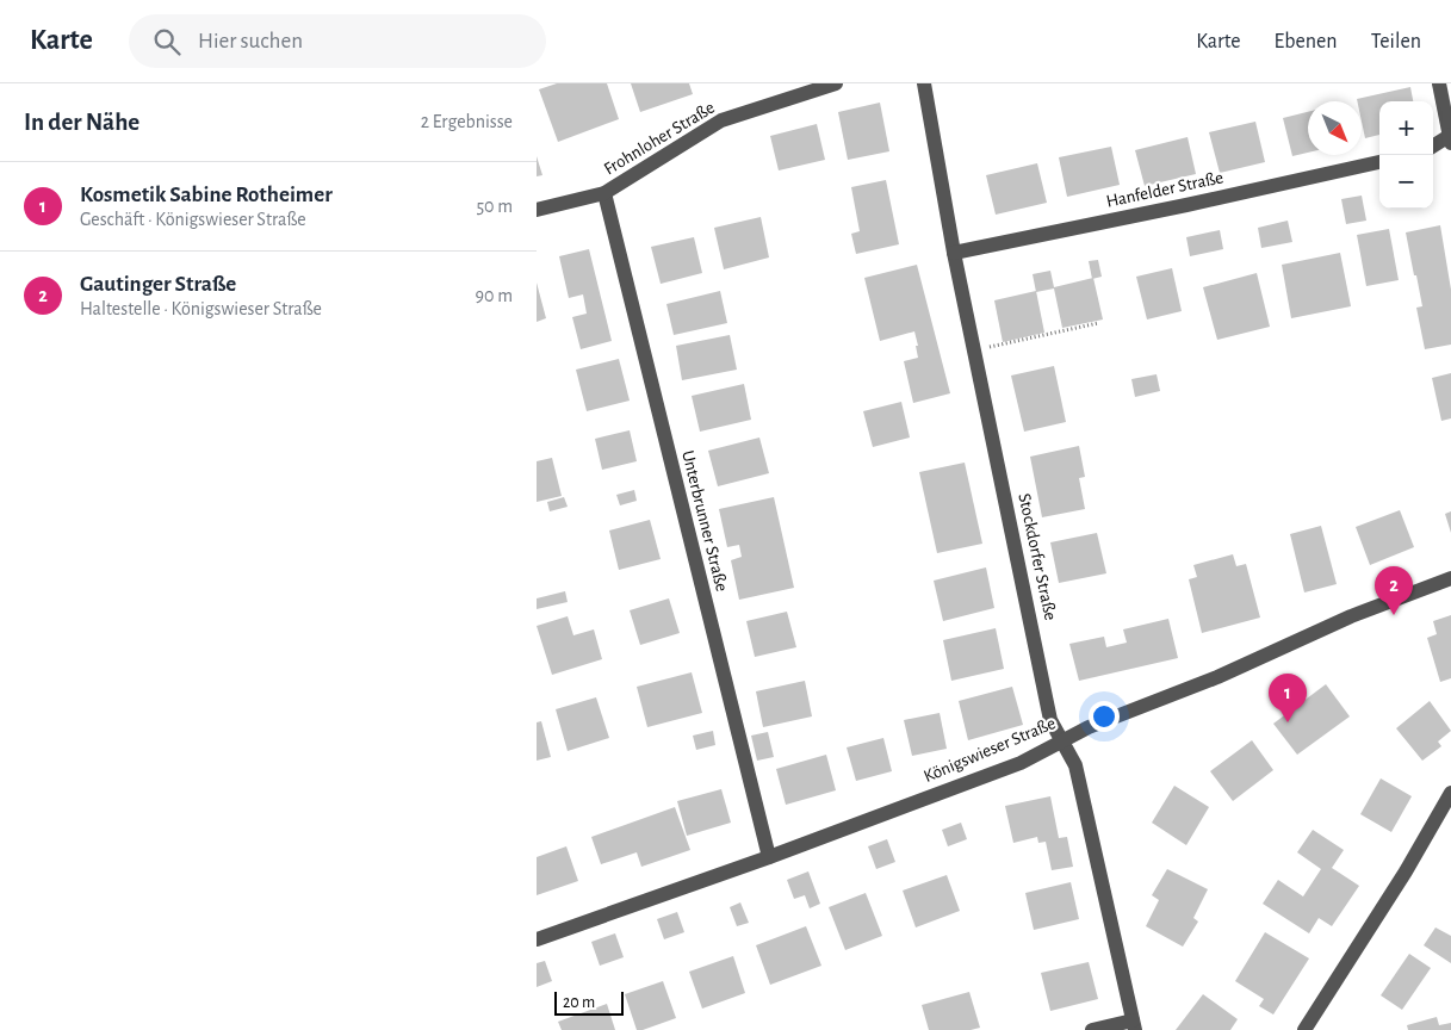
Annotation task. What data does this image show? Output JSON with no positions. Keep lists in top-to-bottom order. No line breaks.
{"streets":{"street":["Frohnloher Straße","Hanfelder Straße","Unterbrunner Straße","Stockdorfer Straße","Königswieser Straße"]},"crossings":[["Frohnloher Straße","Unterbrunner Straße"],["Hanfelder Straße","Stockdorfer Straße"],["Unterbrunner Straße","Königswieser Straße"],["Stockdorfer Straße","Königswieser Straße"]],"scale_bar":"20 m","north":"bottom right","page":{"header":"Karte","search":"Hier suchen","nav":["Karte","Ebenen","Teilen"],"heading":["In der Nähe","2 Ergebnisse"],"map_buttons":["+","−"],"list":[{"mark":"1","name":"Kosmetik Sabine Rotheimer","note":"Geschäft · Königswieser Straße","value":"50 m"},{"mark":"2","name":"Gautinger Straße","note":"Haltestelle · Königswieser Straße","value":"90 m"}],"pins":["2","1"],"scale":"20 m"}}
